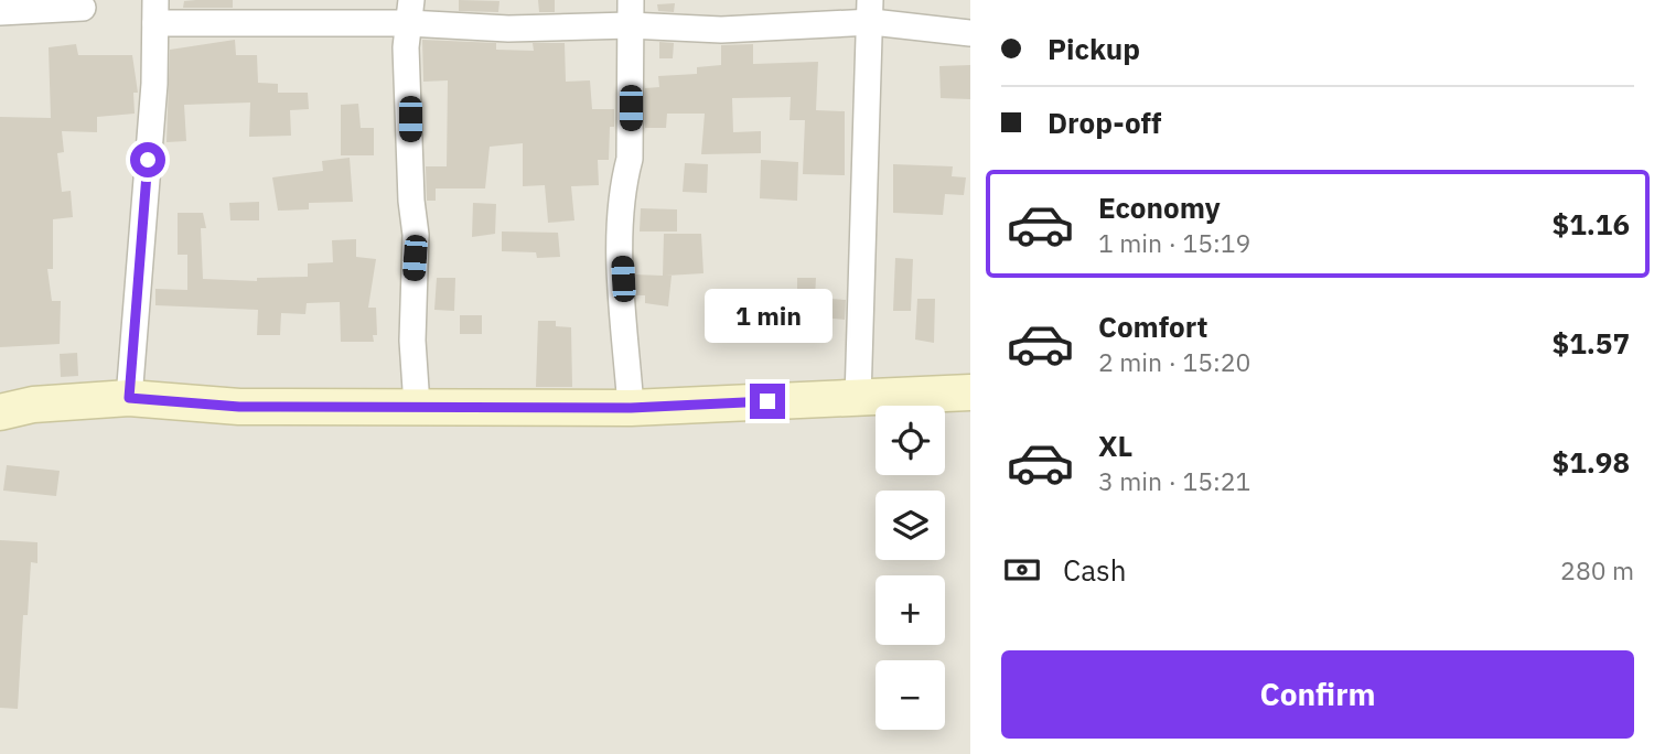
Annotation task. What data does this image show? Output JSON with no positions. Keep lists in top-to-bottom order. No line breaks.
{"page":{"banner":["Pickup","Drop-off"],"list":[{"name":"Economy","note":"1 min · 15:19","value":"$1.16"},{"name":"Comfort","note":"2 min · 15:20","value":"$1.57"},{"name":"XL","note":"3 min · 15:21","value":"$1.98"}],"bubble":"1 min","map_buttons":["+","−"],"pay":["Cash","280 m"],"buttons":"Confirm"}}
